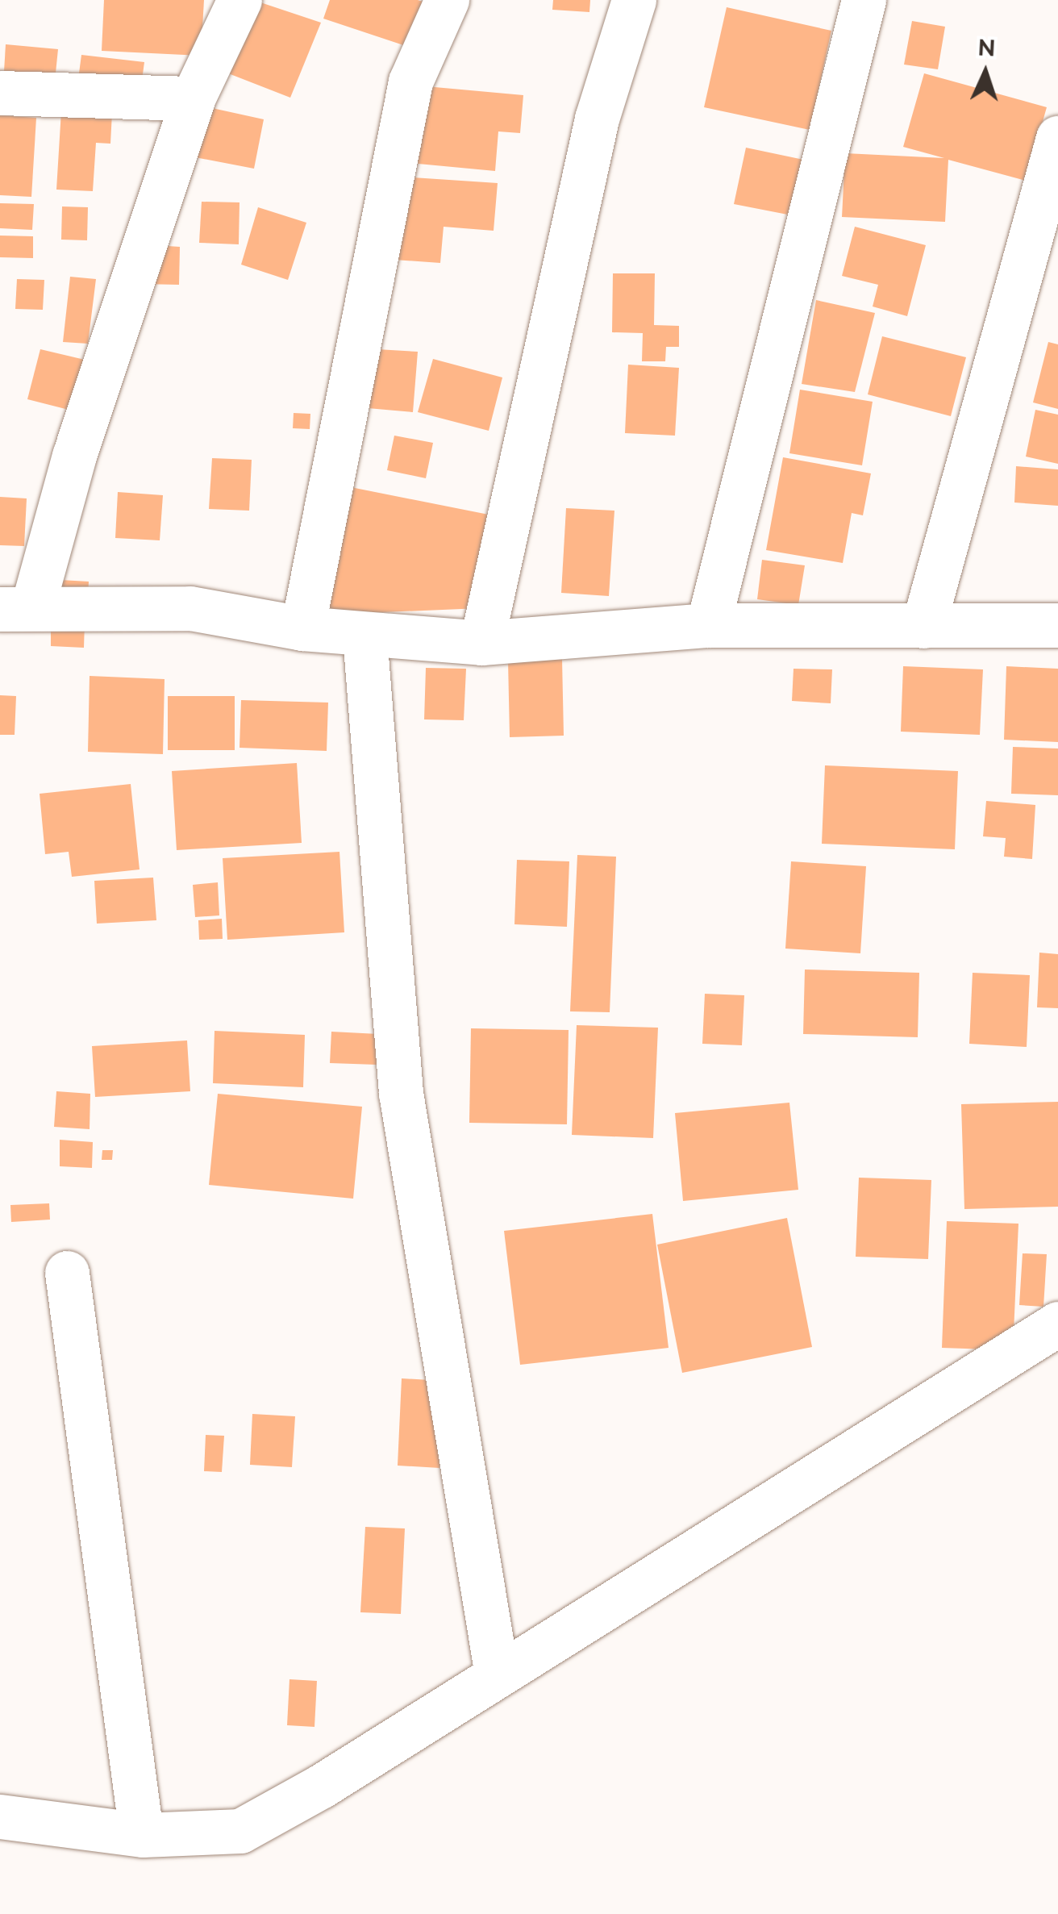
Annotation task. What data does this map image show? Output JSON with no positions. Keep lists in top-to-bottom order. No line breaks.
{"north":"top"}
